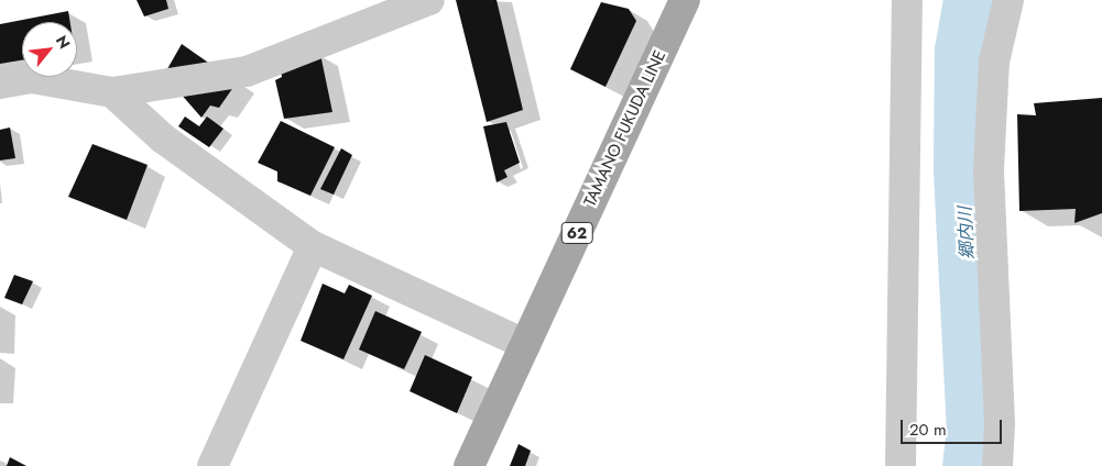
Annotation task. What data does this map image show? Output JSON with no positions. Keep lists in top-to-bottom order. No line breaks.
{"streets":{"main road":["TAMANO FUKUDA LINE","62"]},"water":["郷内川"],"scale_bar":"20 m","north":"top right"}
